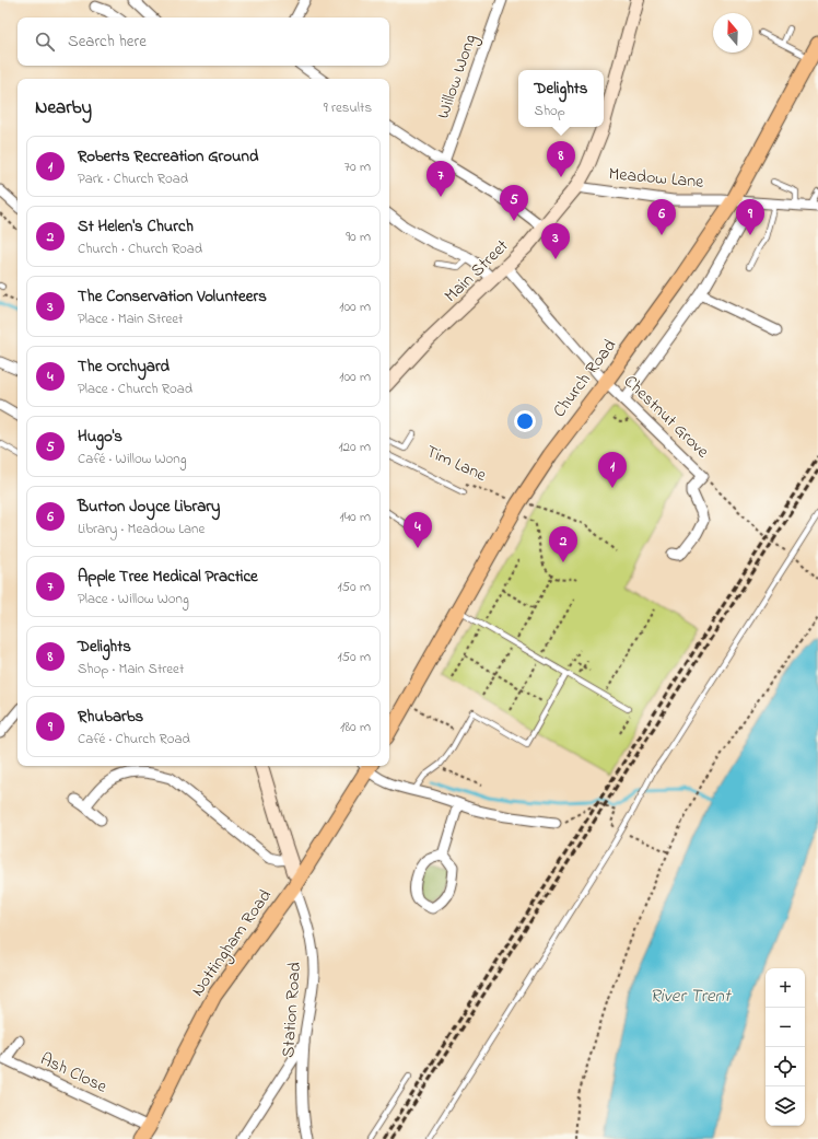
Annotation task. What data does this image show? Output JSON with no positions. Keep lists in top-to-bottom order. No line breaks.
{"streets":{"main road":["Church Road","Nottingham Road"],"street":["Willow Wong","Meadow Lane","Main Street","Chestnut Grove","Station Road","Ash Close"],"path":["Tim Lane"]},"crossings":[["Meadow Lane","Main Street"],["Meadow Lane","Church Road"],["Main Street","Chestnut Grove"],["Church Road","Chestnut Grove"],["Church Road","Tim Lane"],["Nottingham Road","Station Road"],["Nottingham Road","Ash Close"]],"water":["River Trent"],"north":"top","page":{"search":"Search here","popup":["Delights","Shop"],"heading":["Nearby","9 results"],"list":[{"mark":"1","name":"Roberts Recreation Ground","note":"Park · Church Road","value":"70 m"},{"mark":"2","name":"St Helen's Church","note":"Church · Church Road","value":"90 m"},{"mark":"3","name":"The Conservation Volunteers","note":"Place · Main Street","value":"100 m"},{"mark":"4","name":"The Orchyard","note":"Place · Church Road","value":"100 m"},{"mark":"5","name":"Hugo's","note":"Café · Willow Wong","value":"120 m"},{"mark":"6","name":"Burton Joyce Library","note":"Library · Meadow Lane","value":"140 m"},{"mark":"7","name":"Apple Tree Medical Practice","note":"Place · Willow Wong","value":"150 m"},{"mark":"8","name":"Delights","note":"Shop · Main Street","value":"150 m"},{"mark":"9","name":"Rhubarbs","note":"Café · Church Road","value":"180 m"}],"pins":["8","7","5","6","9","3","1","4","2"],"map_buttons":["+","−"]}}
